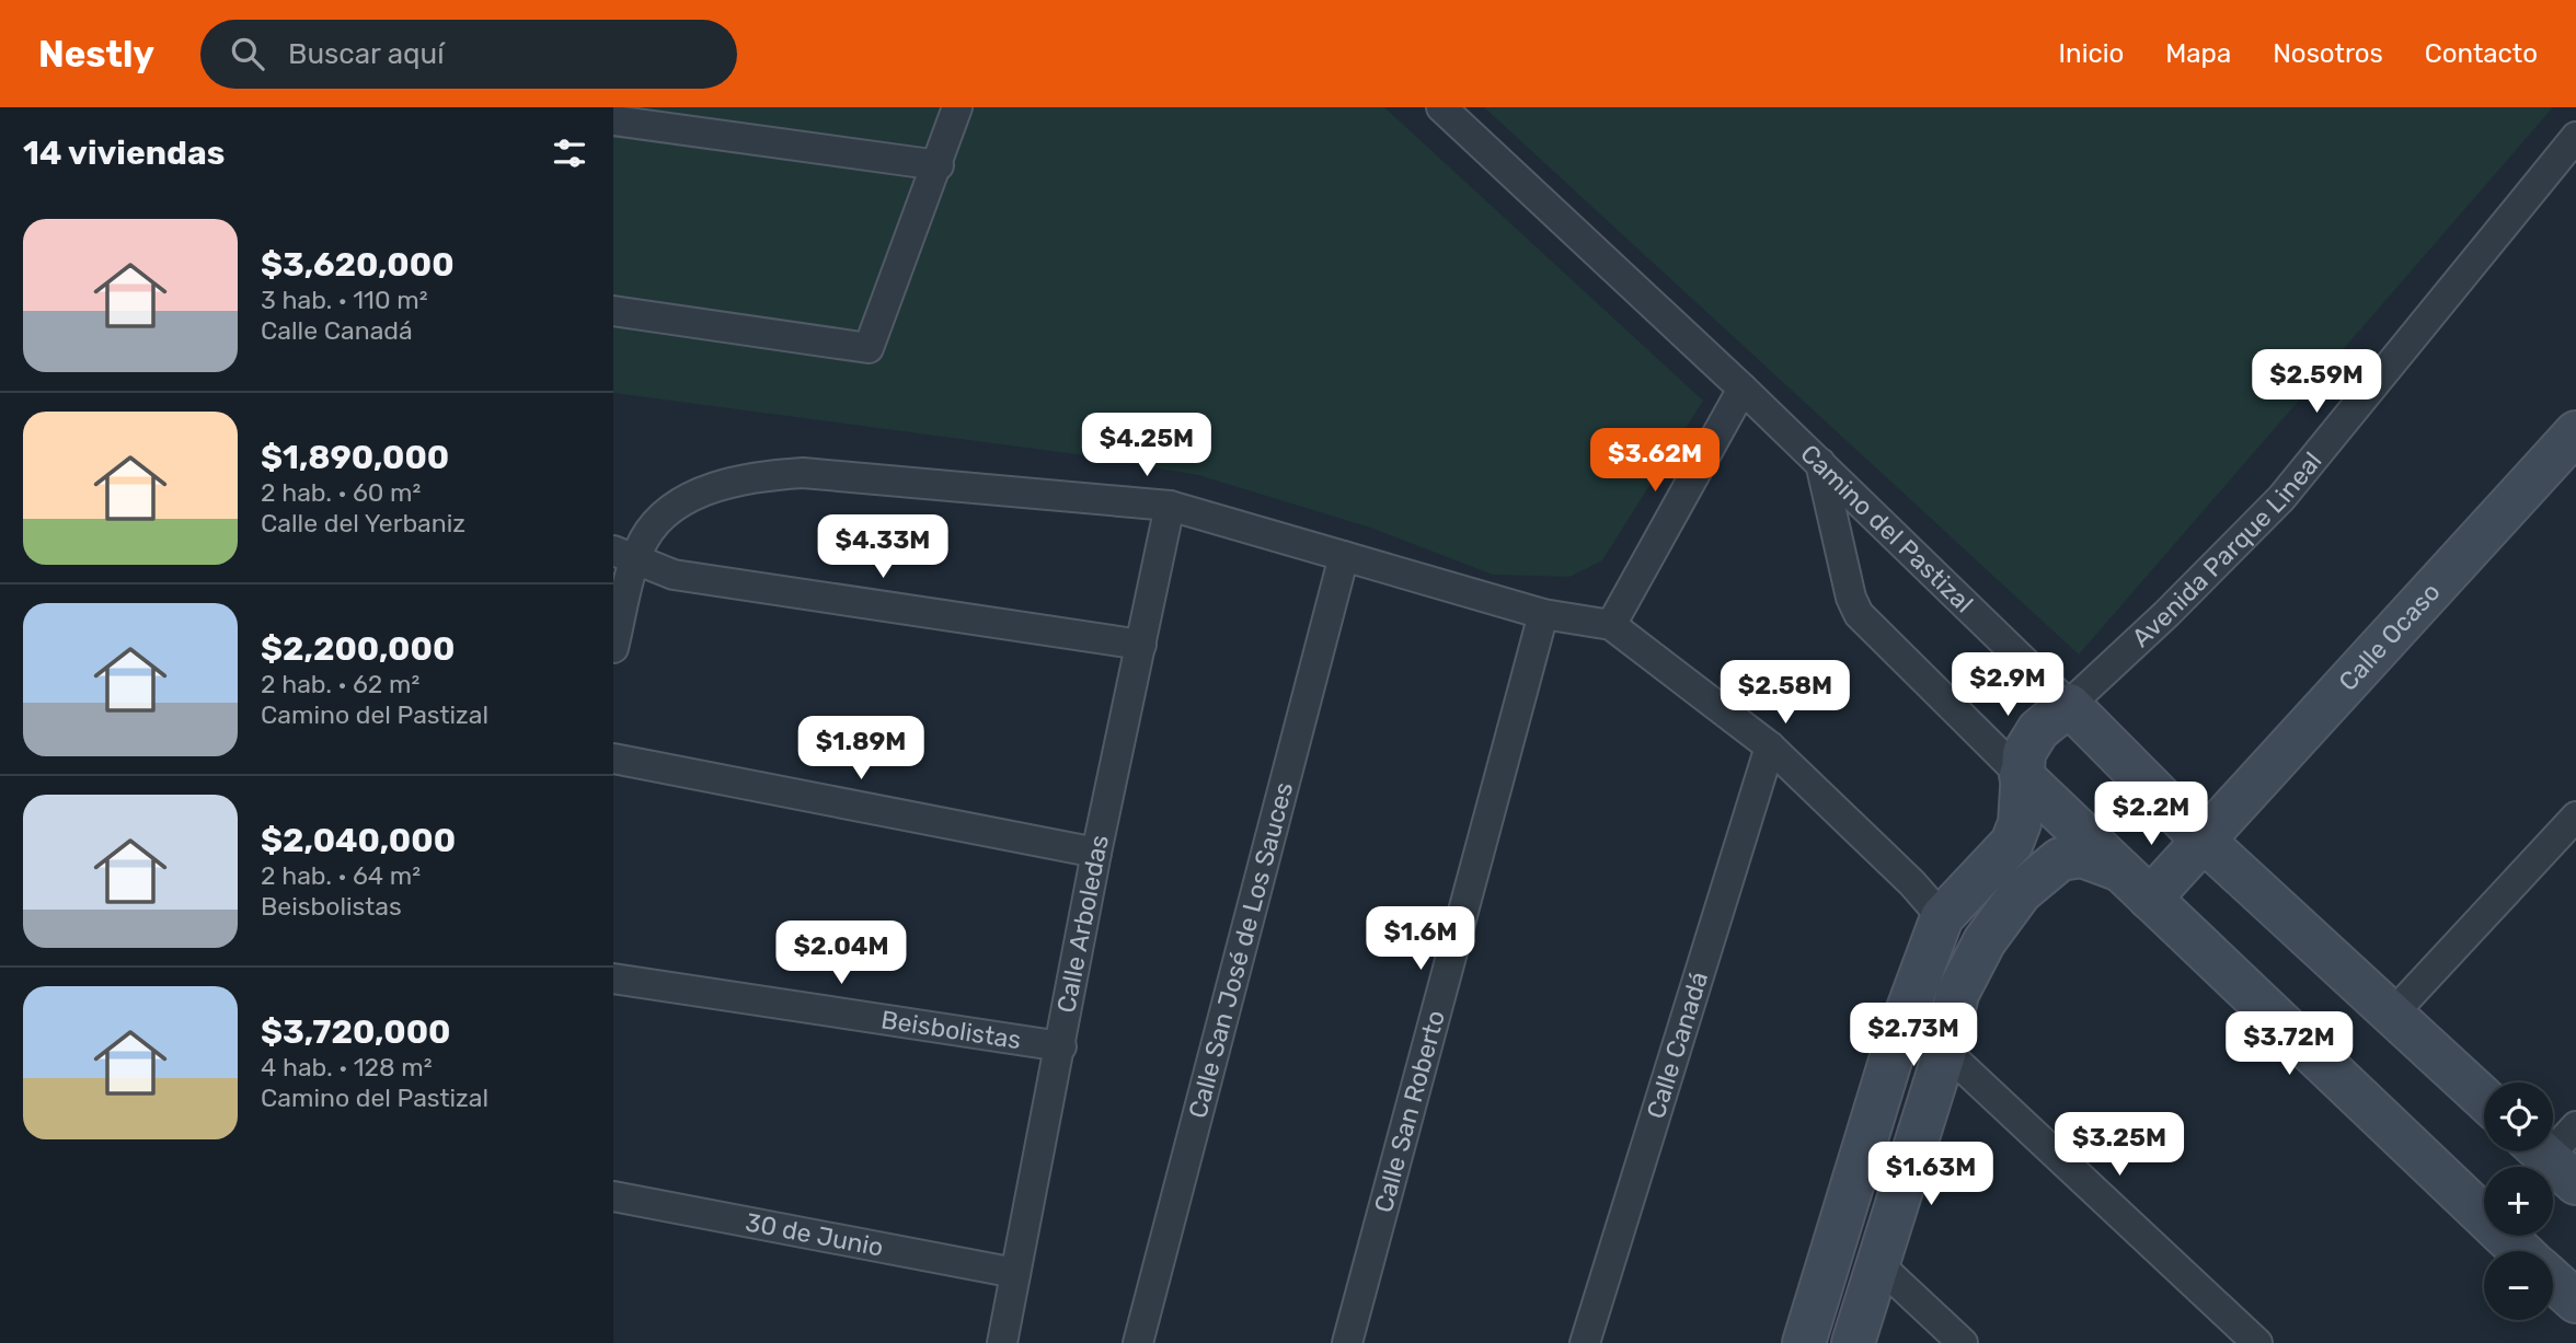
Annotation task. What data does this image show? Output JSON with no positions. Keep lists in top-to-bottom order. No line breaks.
{"streets":{"street":["Camino del Pastizal","Avenida Parque Lineal","Calle Ocaso","Calle Arboledas","Calle San José de Los Sauces","Beisbolistas","Calle Canadá","Calle San Roberto","30 de Junio"]},"crossings":[["Camino del Pastizal","Avenida Parque Lineal"],["Camino del Pastizal","Calle Ocaso"],["Calle Arboledas","Beisbolistas"],["Calle Arboledas","30 de Junio"]],"page":{"header":"Nestly","search":"Buscar aquí","nav":["Inicio","Mapa","Nosotros","Contacto"],"heading":"14 viviendas","list":[{"name":"$3,620,000","note":"3 hab. · 110 m² · Calle Canadá"},{"name":"$1,890,000","note":"2 hab. · 60 m² · Calle del Yerbaniz"},{"name":"$2,200,000","note":"2 hab. · 62 m² · Camino del Pastizal"},{"name":"$2,040,000","note":"2 hab. · 64 m² · Beisbolistas"},{"name":"$3,720,000","note":"4 hab. · 128 m² · Camino del Pastizal"}],"price":["$2.59M","$4.25M","$3.62M","$4.33M","$2.9M","$2.58M","$1.89M","$2.2M","$1.6M","$2.04M","$2.73M","$3.72M","$3.25M","$1.63M"],"map_buttons":["+","−"]}}
